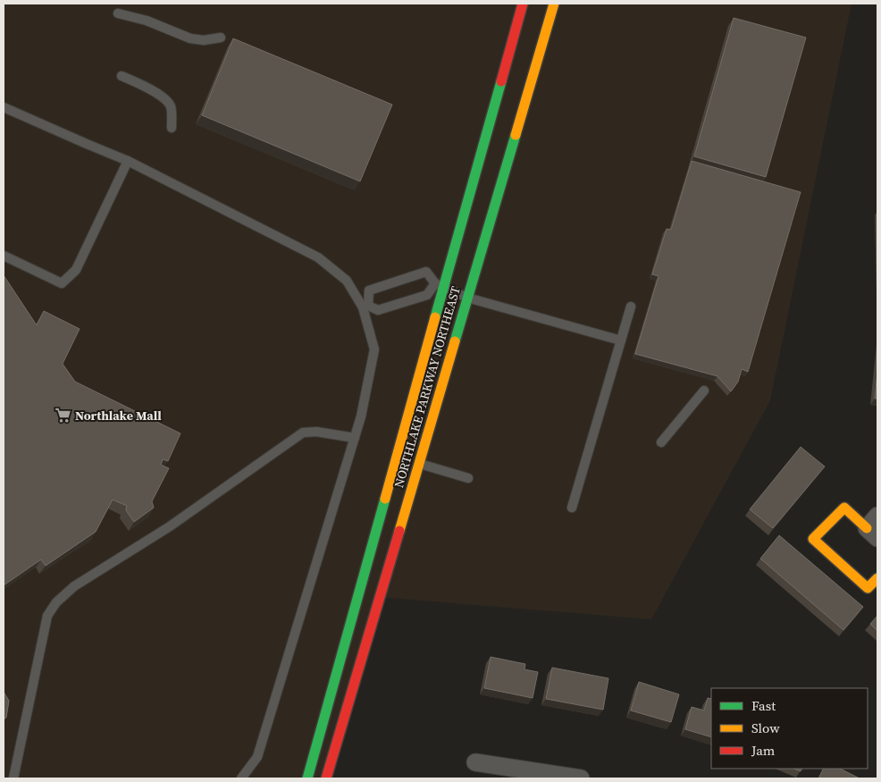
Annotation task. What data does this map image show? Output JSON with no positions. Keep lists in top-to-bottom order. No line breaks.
{"streets":{"street":["NORTHLAKE PARKWAY NORTHEAST"]},"places":{"supermarket":["Northlake Mall"]},"legend":["Fast","Slow","Jam"]}
